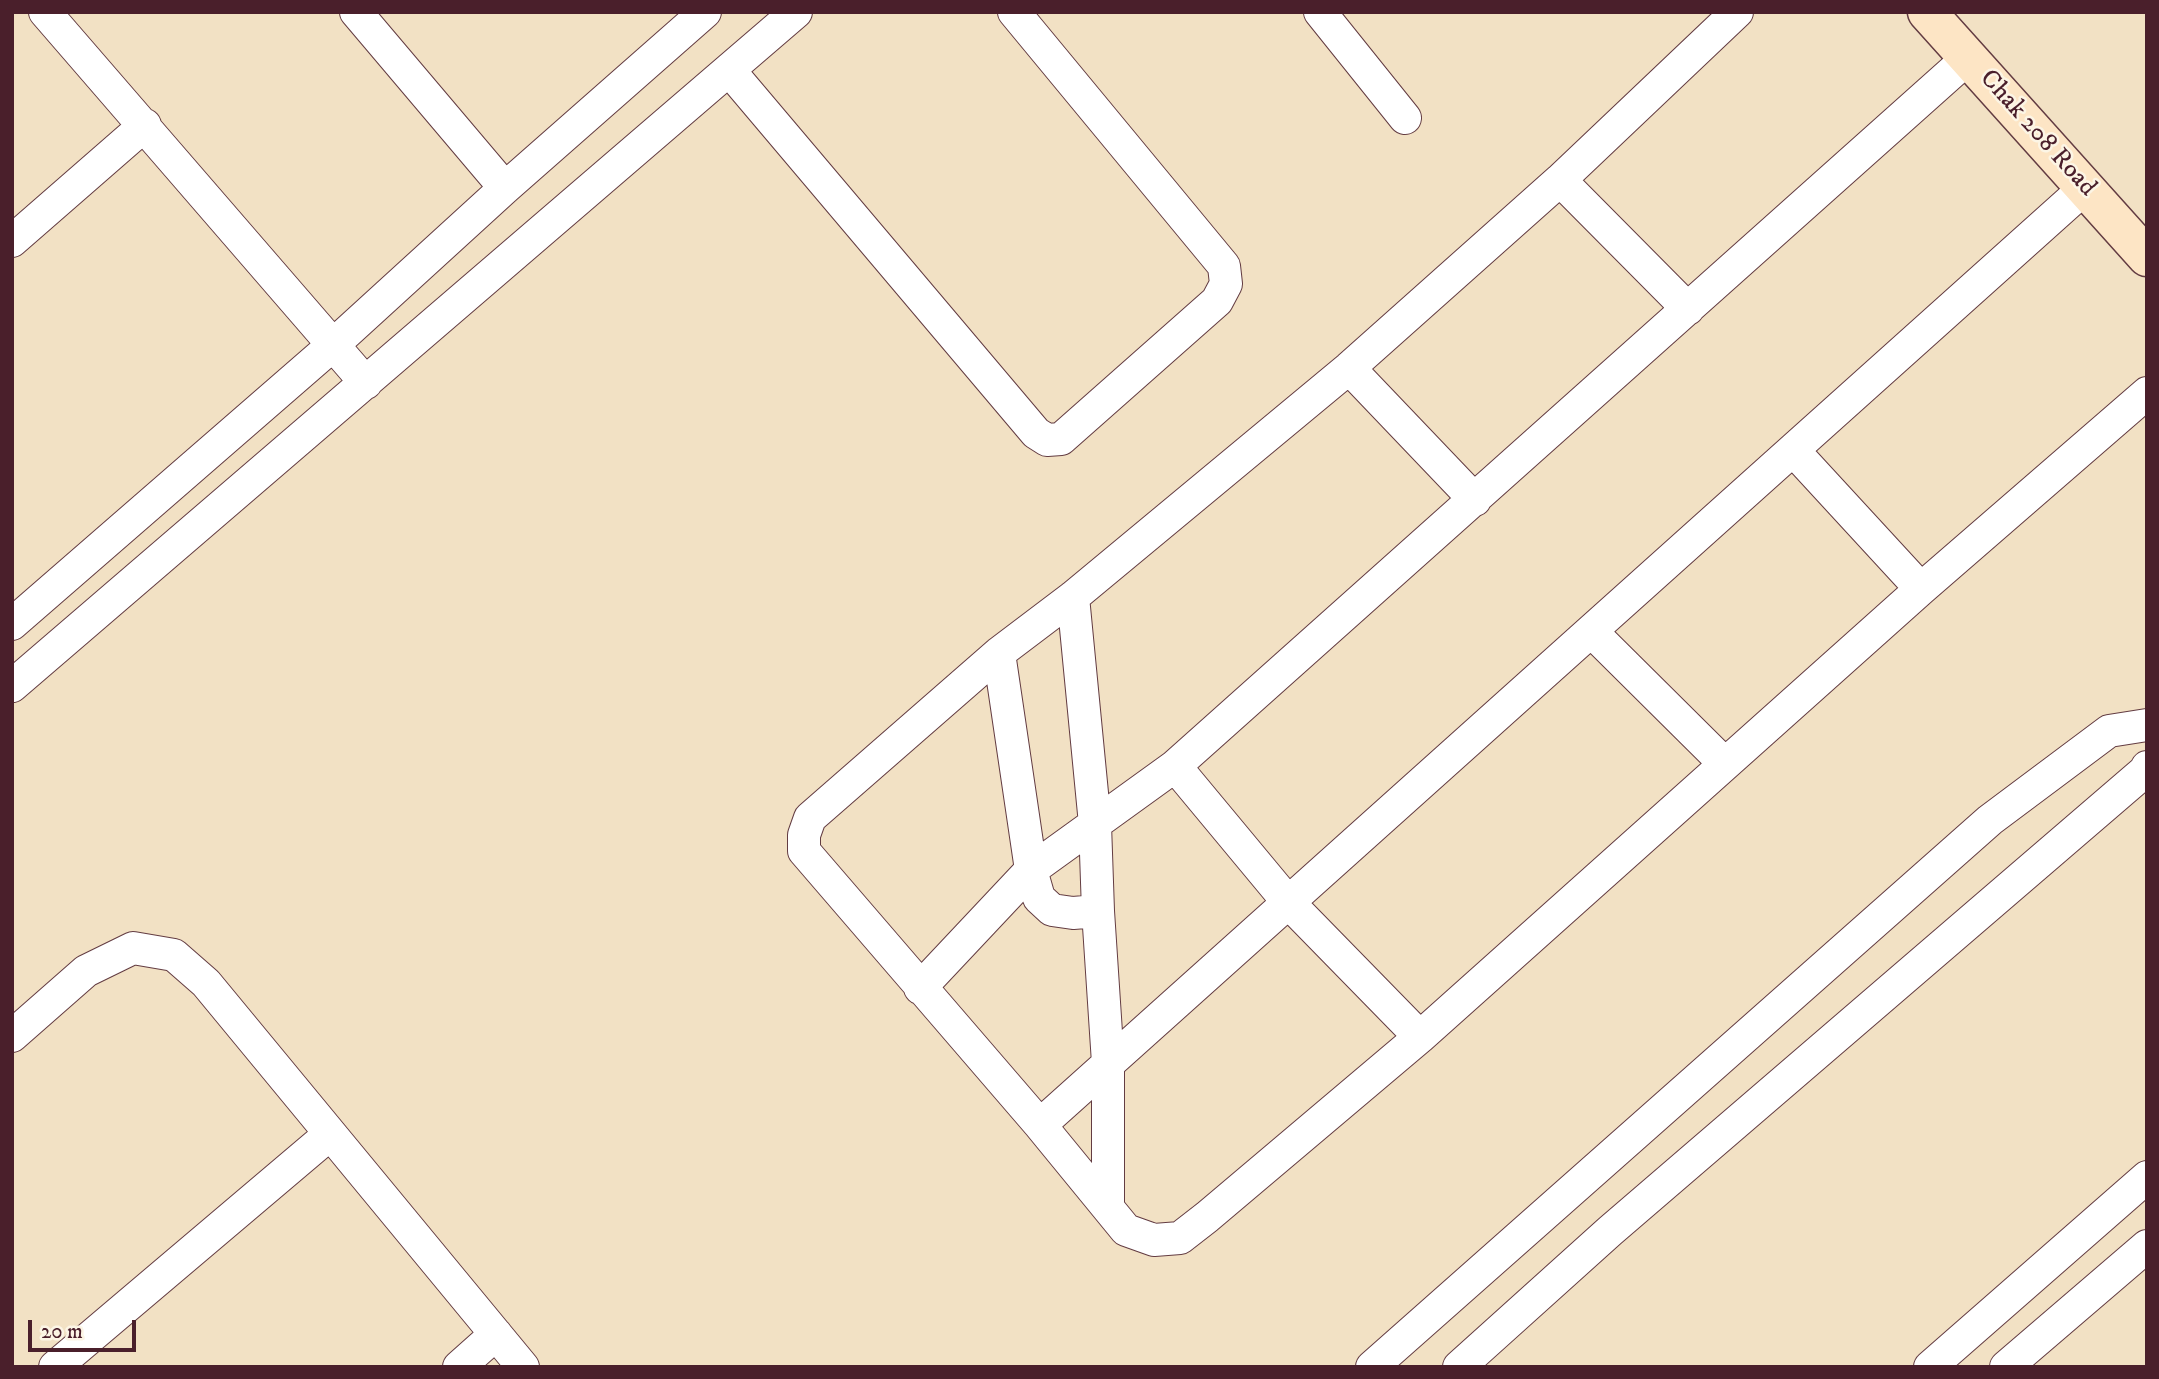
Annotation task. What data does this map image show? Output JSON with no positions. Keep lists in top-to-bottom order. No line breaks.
{"streets":{"street":["Chak 208 Road"]},"scale_bar":"20 m"}
